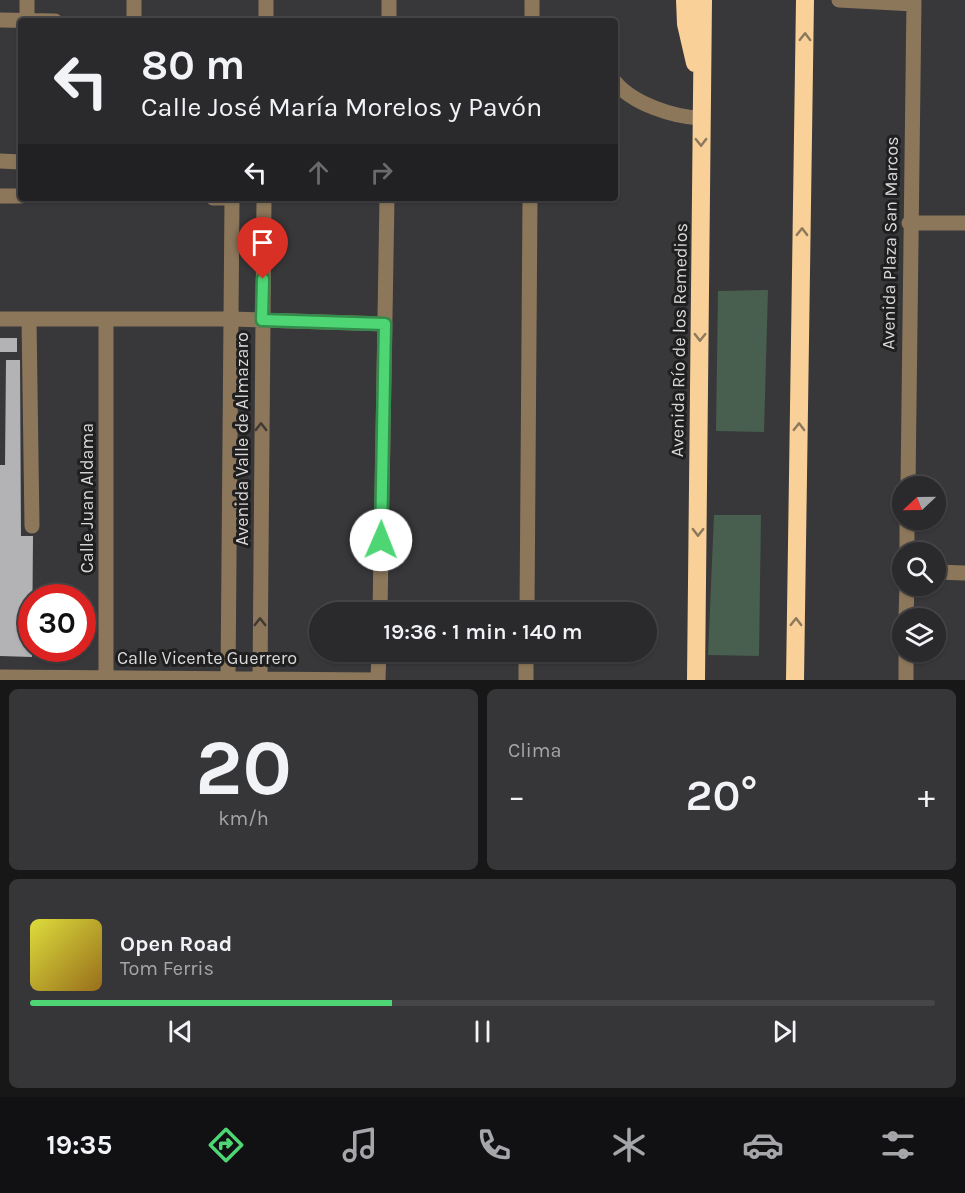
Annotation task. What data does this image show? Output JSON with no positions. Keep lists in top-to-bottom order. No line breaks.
{"streets":{"highway":["Avenida Río de los Remedios"],"street":["Avenida Plaza San Marcos","Avenida Valle de Almazaro","Calle Juan Aldama","Calle Vicente Guerrero"]},"crossings":[["Avenida Valle de Almazaro","Calle Vicente Guerrero"],["Calle Juan Aldama","Calle Vicente Guerrero"]],"north":"left","page":{"turn":["80 m","Calle José María Morelos y Pavón"],"limit":"30","trip":"19:36 · 1 min · 140 m","tile":[["20","km/h"],"Clima"],"heat":["−","20°","+"],"song":["Open Road","Tom Ferris"],"tabs":"19:35"}}
